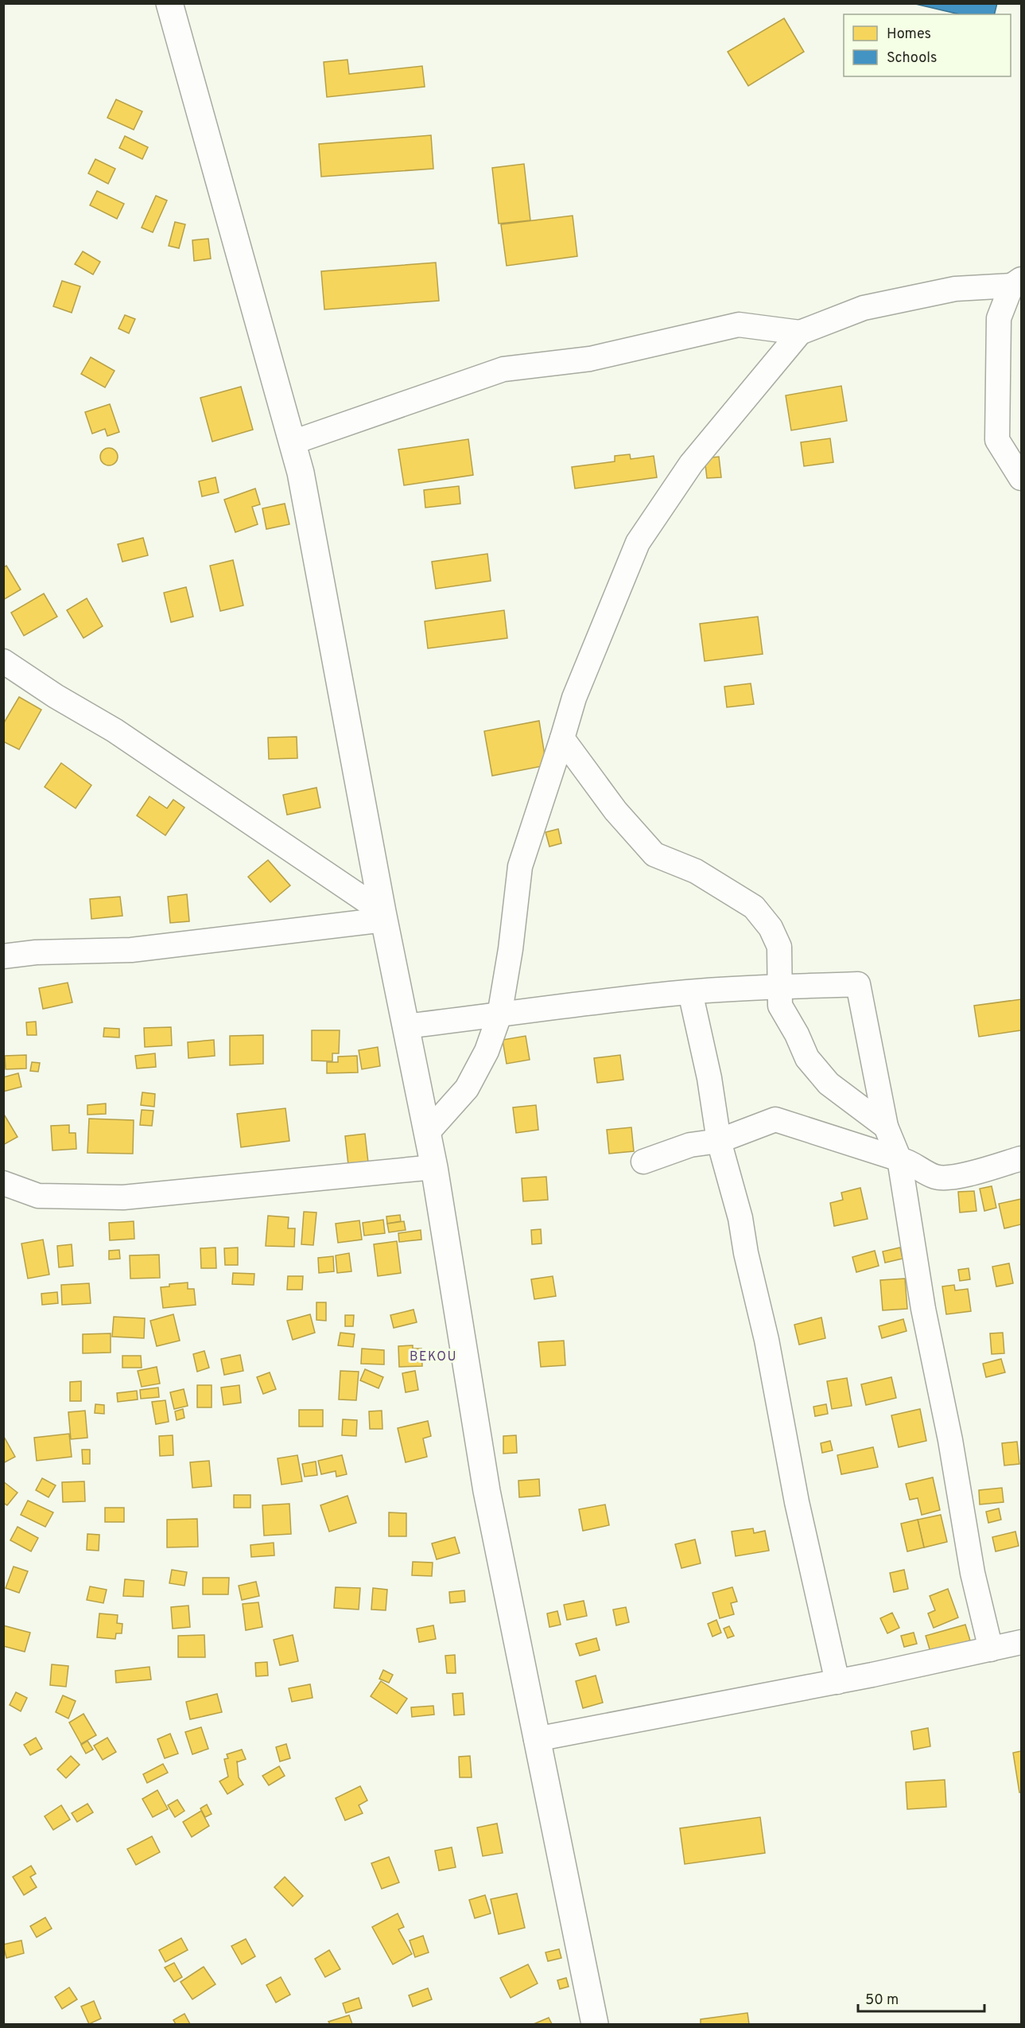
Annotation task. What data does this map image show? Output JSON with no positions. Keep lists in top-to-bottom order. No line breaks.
{"districts":["BEKOU"],"legend":["Homes","Schools"],"scale_bar":"50 m"}
